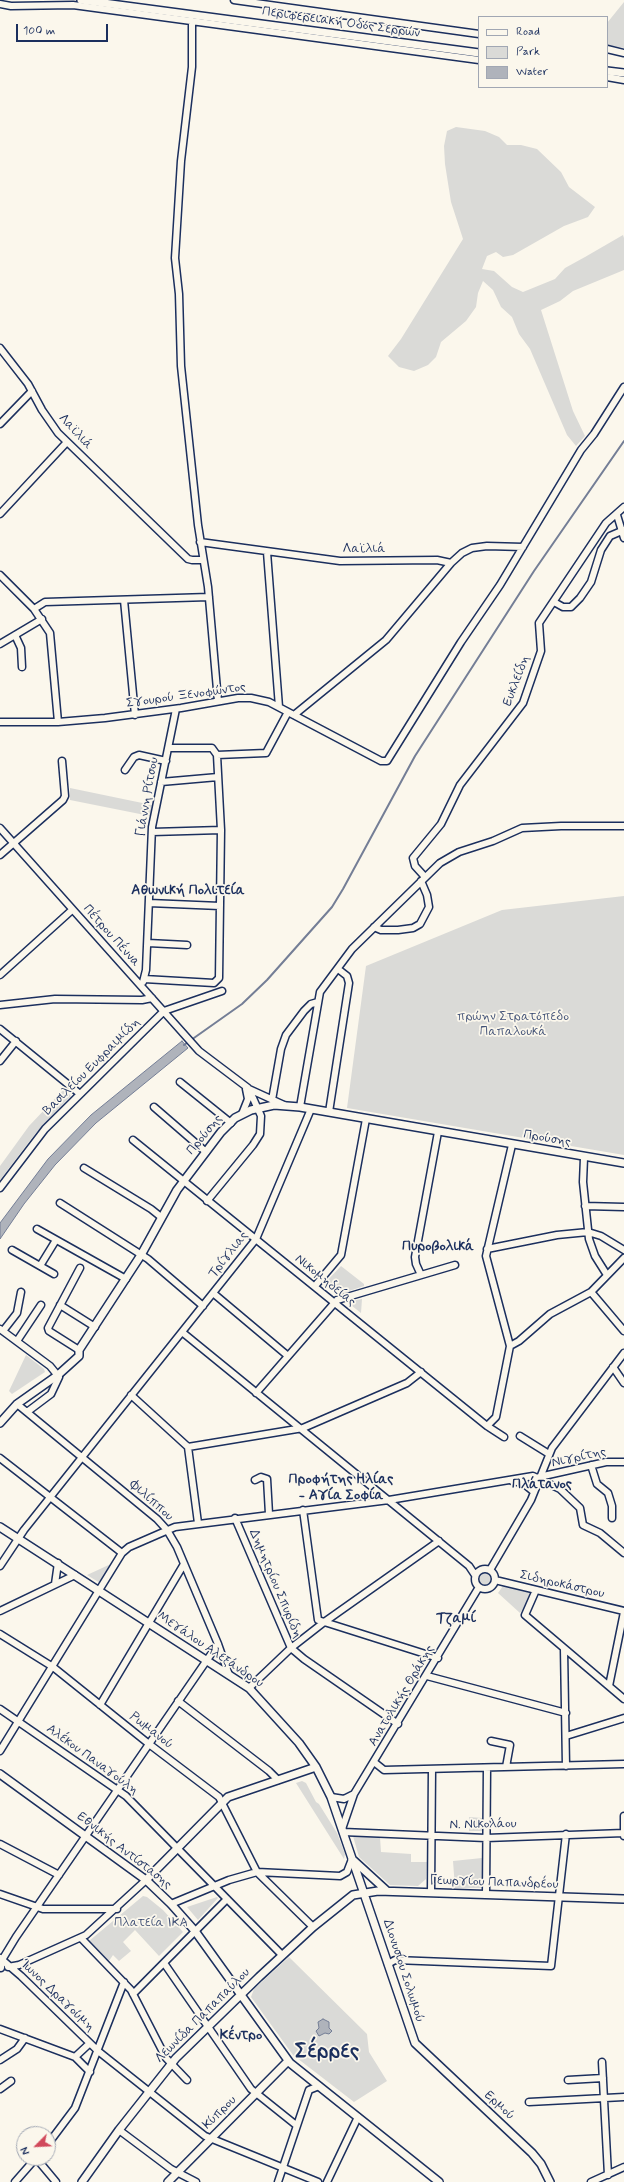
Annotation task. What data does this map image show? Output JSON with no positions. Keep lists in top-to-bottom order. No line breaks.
{"streets":{"main road":["Περιφερειακή Οδός Σερρών","Προύσης","Μεγάλου Αλεξάνδρου","Εθνικής Αντίστασης","Γεωργίου Παπανδρέου","Διονυσίου Σολωμού","Λεωνίδα Παπαπαύλου","Ερμού","Κύπρου"],"street":["Λαϊλιά","Ευκλείδη","Σγουρού Ξενοφώντος","Γιάννη Ρίτσου","Πέτρου Πέννα","Βασιλείου Ευφραιμίδη","Τρίγλιας","Νικομηδείας","Νιγρίτης","Φιλίππου","Δημητρίου Σπυρίδη","Σιδηροκάστρου","Ανατολικής Θράκης","Ρωμανού","Αλέκου Παναγούλη","Ν. Νικολάου","Ίωνος Δραγούμη"]},"crossings":[["Σγουρού Ξενοφώντος","Γιάννη Ρίτσου"],["Γιάννη Ρίτσου","Πέτρου Πέννα"],["Πέτρου Πέννα","Βασιλείου Ευφραιμίδη"],["Πέτρου Πέννα","Προύσης"],["Προύσης","Τρίγλιας"],["Προύσης","Νικομηδείας"],["Προύσης","Φιλίππου"],["Τρίγλιας","Νικομηδείας"],["Τρίγλιας","Φιλίππου"],["Τρίγλιας","Μεγάλου Αλεξάνδρου"],["Νιγρίτης","Φιλίππου"],["Νιγρίτης","Δημητρίου Σπυρίδη"],["Φιλίππου","Μεγάλου Αλεξάνδρου"],["Δημητρίου Σπυρίδη","Ανατολικής Θράκης"],["Σιδηροκάστρου","Ανατολικής Θράκης"],["Μεγάλου Αλεξάνδρου","Ανατολικής Θράκης"],["Μεγάλου Αλεξάνδρου","Ν. Νικολάου"],["Μεγάλου Αλεξάνδρου","Γεωργίου Παπανδρέου"],["Μεγάλου Αλεξάνδρου","Διονυσίου Σολωμού"],["Μεγάλου Αλεξάνδρου","Λεωνίδα Παπαπαύλου"],["Ανατολικής Θράκης","Ν. Νικολάου"],["Ρωμανού","Λεωνίδα Παπαπαύλου"],["Αλέκου Παναγούλη","Λεωνίδα Παπαπαύλου"],["Εθνικής Αντίστασης","Λεωνίδα Παπαπαύλου"],["Εθνικής Αντίστασης","Κύπρου"],["Γεωργίου Παπανδρέου","Διονυσίου Σολωμού"],["Γεωργίου Παπανδρέου","Λεωνίδα Παπαπαύλου"],["Διονυσίου Σολωμού","Λεωνίδα Παπαπαύλου"],["Διονυσίου Σολωμού","Ερμού"],["Ίωνος Δραγούμη","Λεωνίδα Παπαπαύλου"],["Ίωνος Δραγούμη","Κύπρου"]],"districts":["Αθωνική Πολιτεία","Πυροβολικά","Προφήτης Ηλίας - Αγία Σοφία","Πλάτανος","Τζαμί","Κέντρο","Σέρρες"],"parks":["πρώην Στρατόπεδο Παπαλουκά","Πλατεία ΙΚΑ"],"legend":["Road","Park","Water"],"scale_bar":"100 m","north":"bottom left"}
